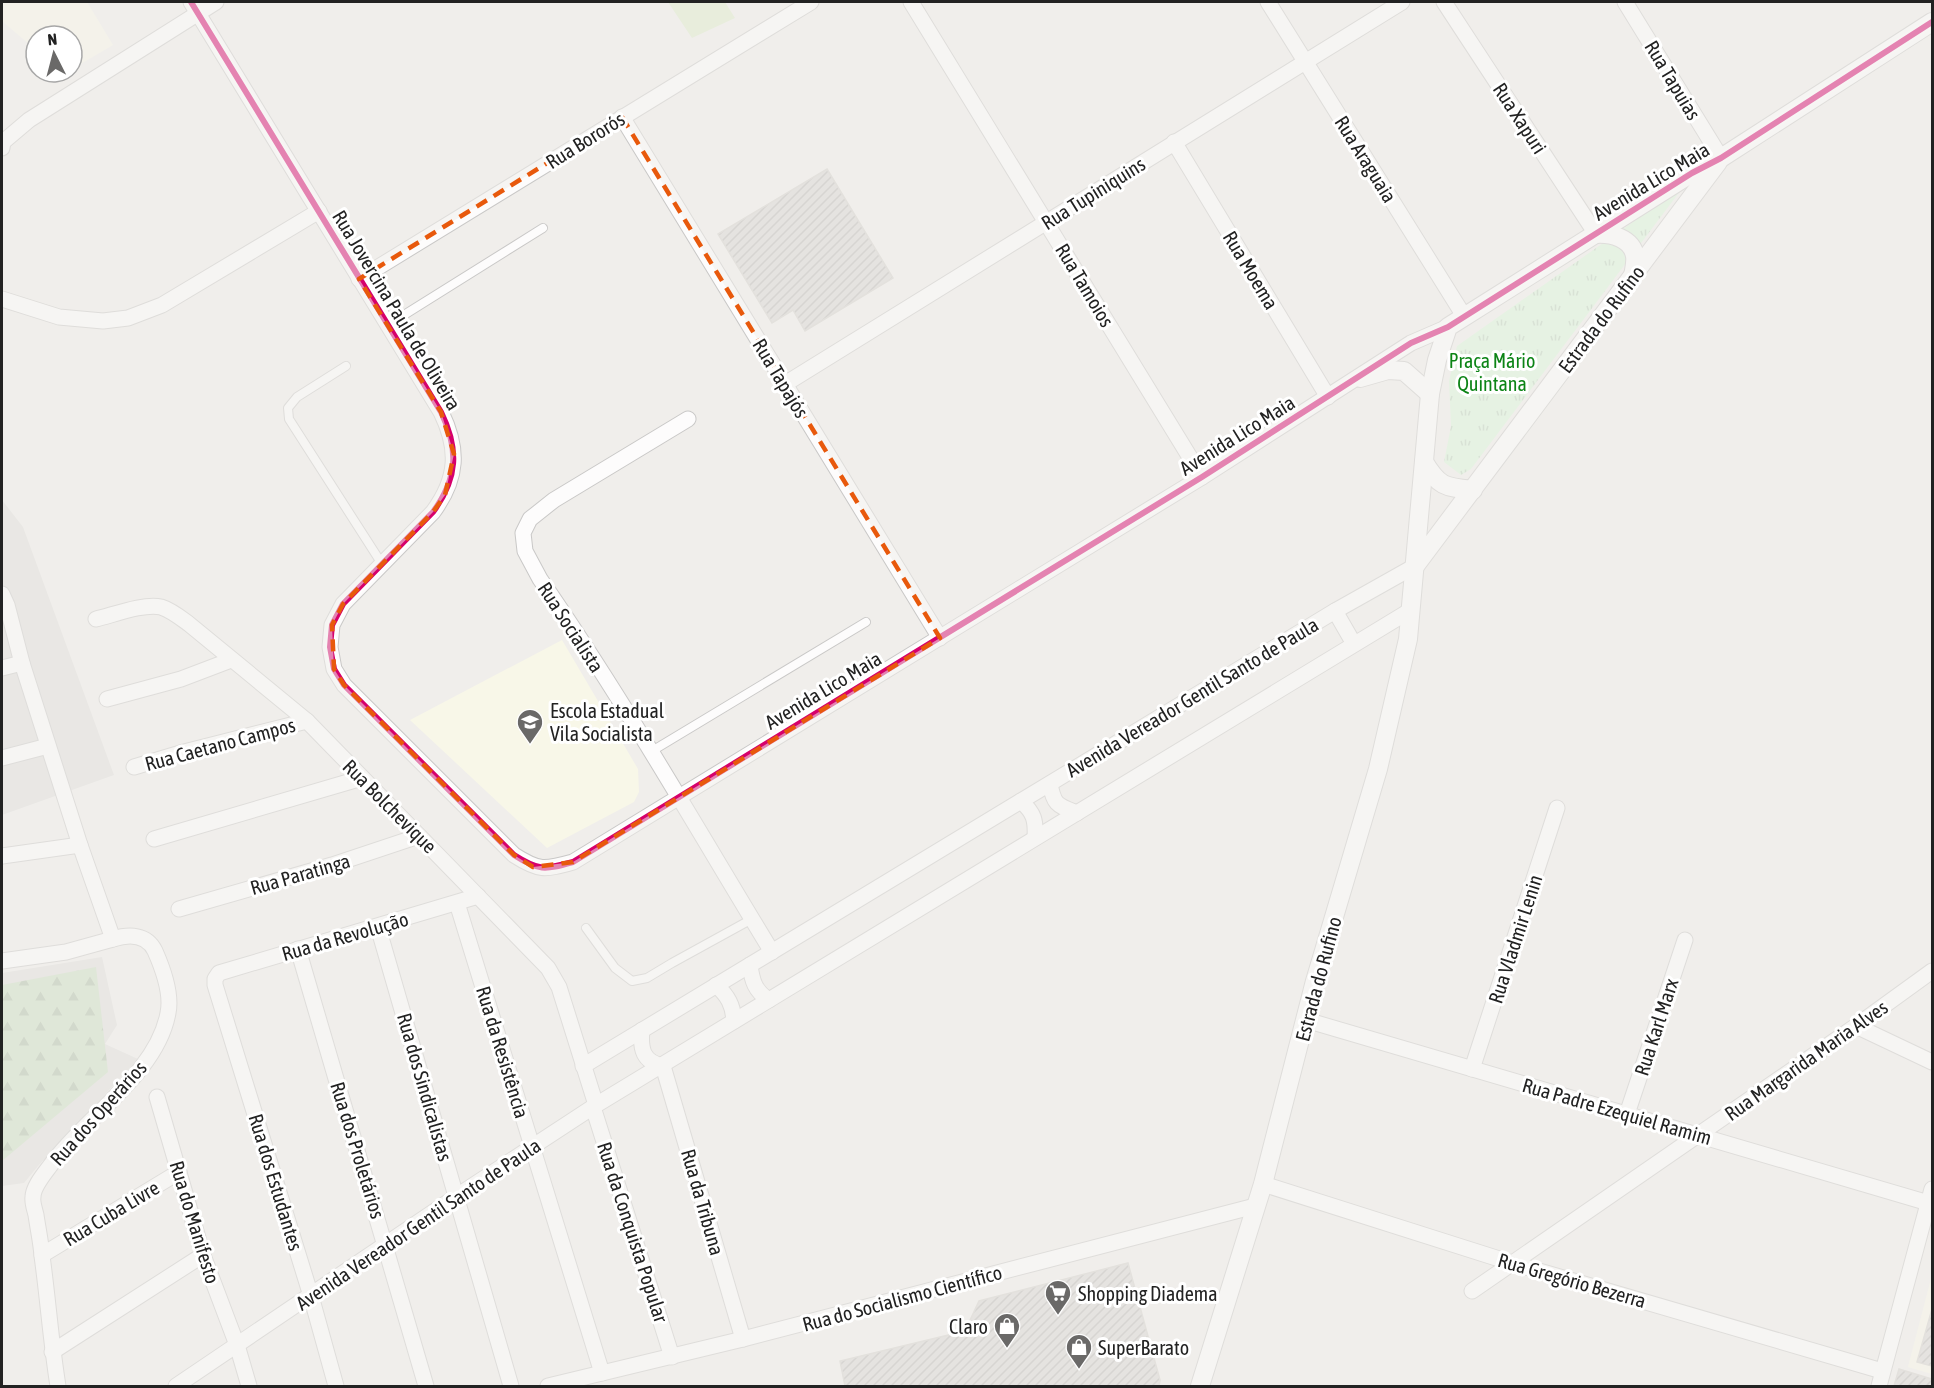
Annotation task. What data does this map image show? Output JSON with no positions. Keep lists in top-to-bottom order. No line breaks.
{"streets":{"street":["Rua Tapuias","Rua Xapuri","Rua Bororós","Rua Araguaia","Avenida Lico Maia","Rua Tupiniquins","Rua Moema","Rua Tamoios","Rua Jovercina Paula de Oliveira","Estrada do Rufino","Rua Tapajós","Rua Socialista","Avenida Vereador Gentil Santo de Paula","Rua Caetano Campos","Rua Bolchevique","Rua Paratinga","Rua da Revolução","Rua Vladmir Lenin","Rua Karl Marx","Rua da Resistência","Rua Margarida Maria Alves","Rua dos Sindicalistas","Rua Padre Ezequiel Ramim","Rua dos Operários","Rua dos Proletários","Rua dos Estudantes","Rua da Tribuna","Rua Cuba Livre","Rua do Manifesto","Rua da Conquista Popular","Rua Gregório Bezerra","Rua do Socialismo Científico"]},"crossings":[["Rua Tapuias","Avenida Lico Maia"],["Rua Tapuias","Estrada do Rufino"],["Rua Xapuri","Avenida Lico Maia"],["Rua Bororós","Rua Jovercina Paula de Oliveira"],["Rua Bororós","Rua Tapajós"],["Rua Araguaia","Avenida Lico Maia"],["Rua Araguaia","Rua Tupiniquins"],["Avenida Lico Maia","Rua Moema"],["Avenida Lico Maia","Rua Tamoios"],["Avenida Lico Maia","Rua Jovercina Paula de Oliveira"],["Avenida Lico Maia","Estrada do Rufino"],["Avenida Lico Maia","Rua Tapajós"],["Avenida Lico Maia","Rua Socialista"],["Rua Tupiniquins","Rua Moema"],["Rua Tupiniquins","Rua Tamoios"],["Rua Tupiniquins","Rua Tapajós"],["Estrada do Rufino","Avenida Vereador Gentil Santo de Paula"],["Estrada do Rufino","Rua Padre Ezequiel Ramim"],["Estrada do Rufino","Rua Gregório Bezerra"],["Estrada do Rufino","Rua do Socialismo Científico"],["Rua Socialista","Avenida Vereador Gentil Santo de Paula"],["Avenida Vereador Gentil Santo de Paula","Rua Bolchevique"],["Avenida Vereador Gentil Santo de Paula","Rua da Resistência"],["Avenida Vereador Gentil Santo de Paula","Rua dos Sindicalistas"],["Avenida Vereador Gentil Santo de Paula","Rua dos Proletários"],["Avenida Vereador Gentil Santo de Paula","Rua dos Estudantes"],["Avenida Vereador Gentil Santo de Paula","Rua da Tribuna"],["Avenida Vereador Gentil Santo de Paula","Rua do Manifesto"],["Avenida Vereador Gentil Santo de Paula","Rua da Conquista Popular"],["Rua Caetano Campos","Rua Bolchevique"],["Rua Bolchevique","Rua Paratinga"],["Rua Bolchevique","Rua da Revolução"],["Rua Bolchevique","Rua da Conquista Popular"],["Rua da Revolução","Rua da Resistência"],["Rua da Revolução","Rua dos Sindicalistas"],["Rua da Revolução","Rua dos Proletários"],["Rua da Revolução","Rua dos Estudantes"],["Rua Vladmir Lenin","Rua Padre Ezequiel Ramim"],["Rua Karl Marx","Rua Padre Ezequiel Ramim"],["Rua da Resistência","Rua do Socialismo Científico"],["Rua Margarida Maria Alves","Rua Padre Ezequiel Ramim"],["Rua Margarida Maria Alves","Rua Gregório Bezerra"],["Rua dos Operários","Rua Cuba Livre"],["Rua da Tribuna","Rua do Socialismo Científico"],["Rua Cuba Livre","Rua do Manifesto"],["Rua da Conquista Popular","Rua do Socialismo Científico"]],"parks":["Praça Mário Quintana"],"places":{"school or university":["Escola Estadual Vila Socialista"],"supermarket":["Shopping Diadema"],"shop":["Claro","SuperBarato"]},"north":"top"}
